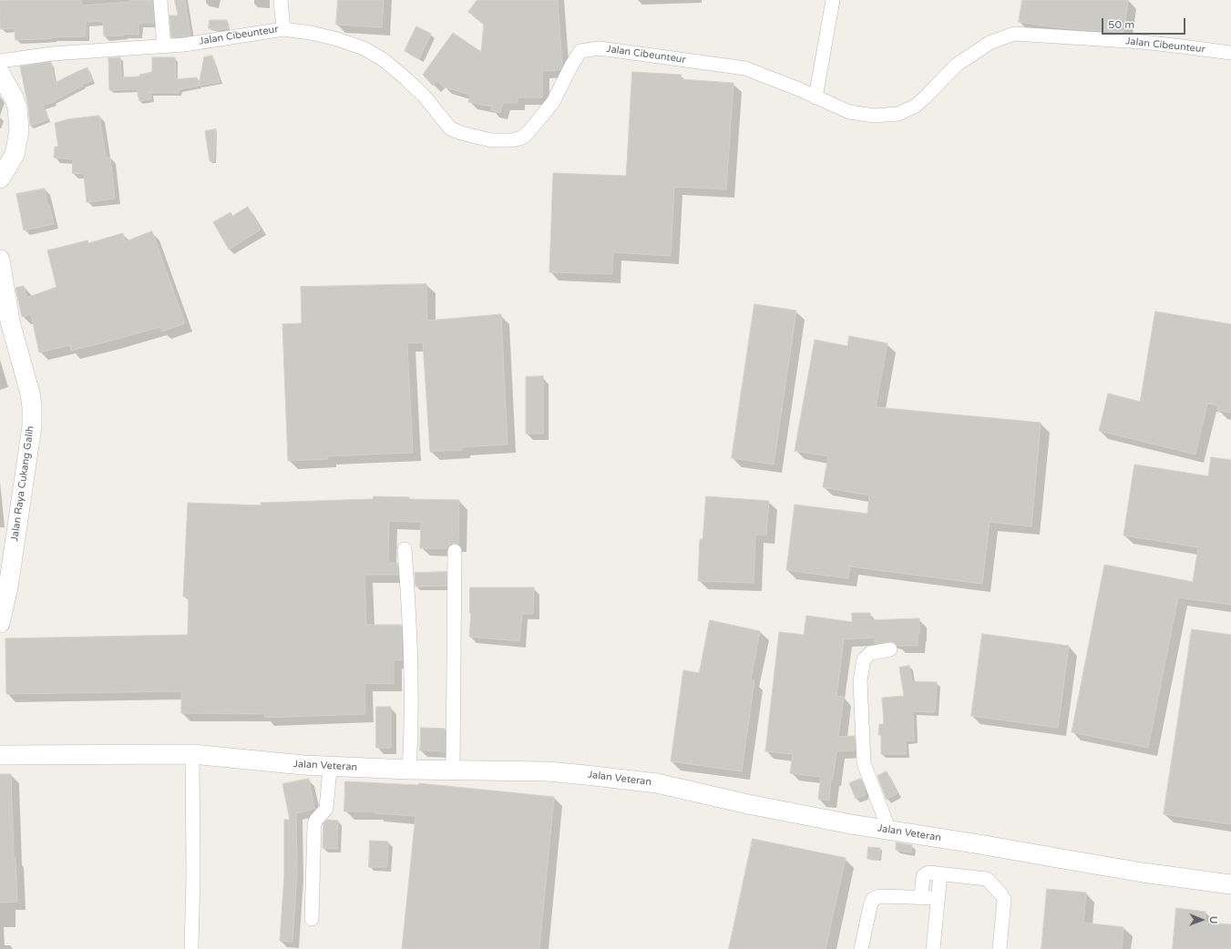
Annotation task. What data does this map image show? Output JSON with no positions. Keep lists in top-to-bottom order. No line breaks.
{"streets":{"main road":["Jalan Raya Cukang Galih","Jalan Veteran"],"street":["Jalan Cibeunteur"]},"scale_bar":"50 m","north":"right"}
